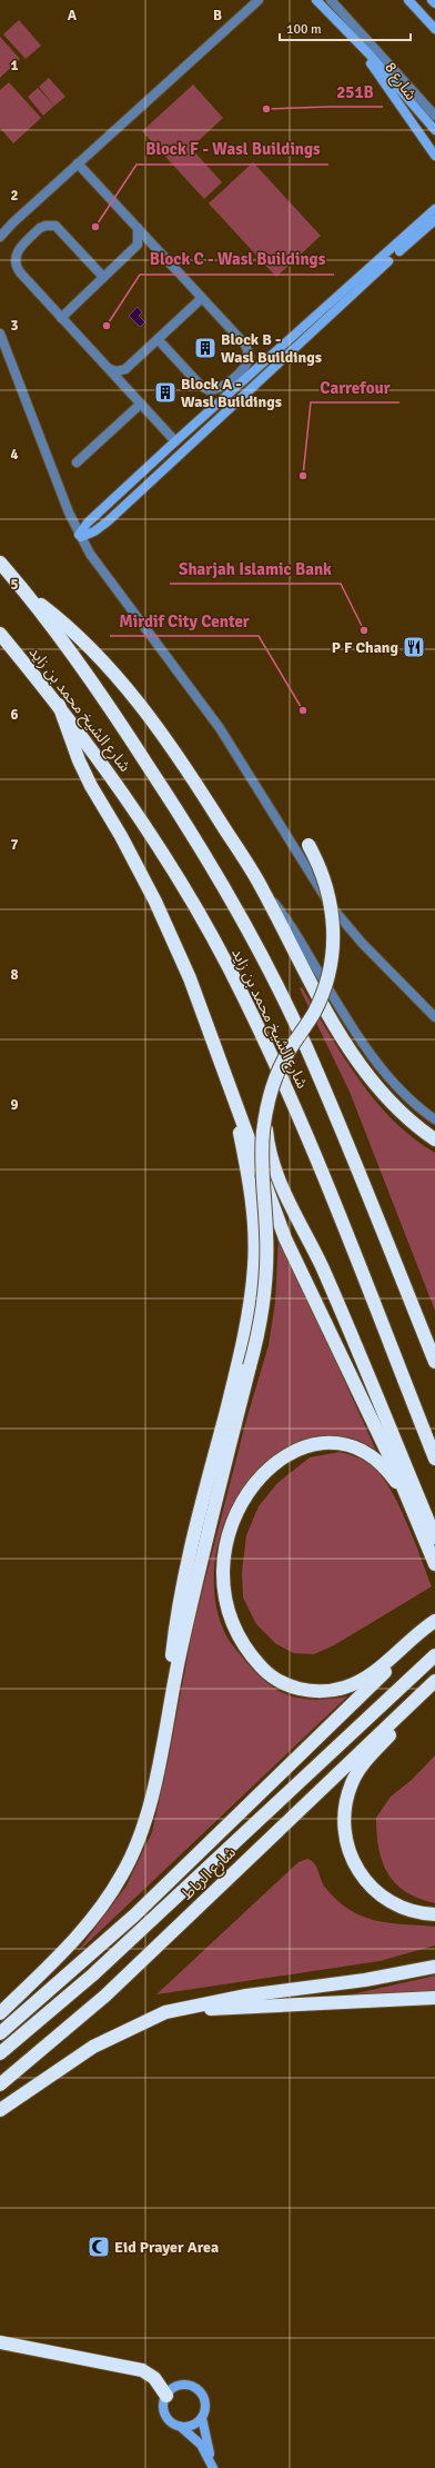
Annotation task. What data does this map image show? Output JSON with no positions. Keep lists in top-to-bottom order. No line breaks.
{"streets":{"highway":["شارع الشيخ محمد بن زايد","شارع الرباط"],"street":["شارع 8"]},"places":{"other":["251B","Block F - Wasl Buildings","Block C - Wasl Buildings","Carrefour","Sharjah Islamic Bank","Mirdif City Center"],"building":["Block B - Wasl Buildings","Block A - Wasl Buildings"],"restaurant":["P F Chang"],"mosque":["Eid Prayer Area"]},"scale_bar":"100 m","grid":{"columns":["A","B"],"rows":["1","2","3","4","5","6","7","8","9"]}}
